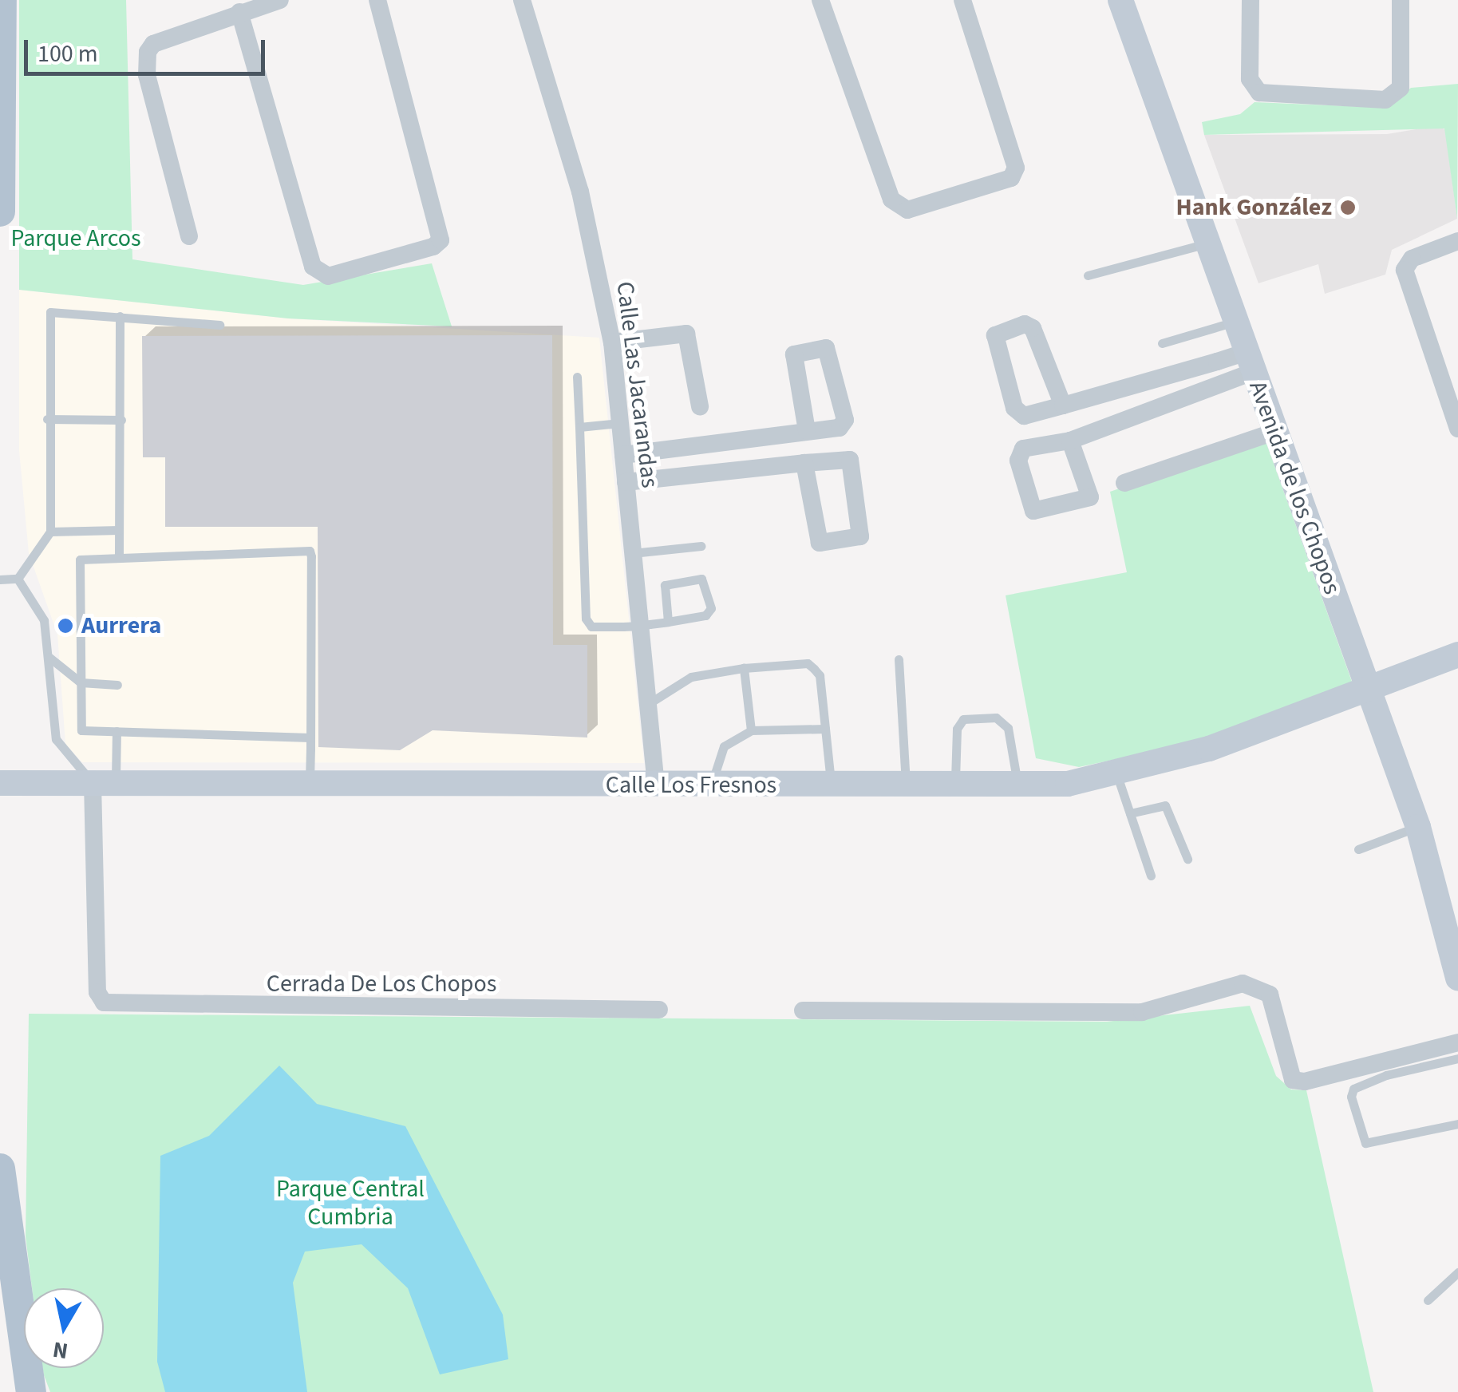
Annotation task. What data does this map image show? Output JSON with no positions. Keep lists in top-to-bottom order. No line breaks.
{"streets":{"street":["Calle Las Jacarandas","Avenida de los Chopos","Calle Los Fresnos","Cerrada De Los Chopos"]},"crossings":[["Calle Las Jacarandas","Calle Los Fresnos"],["Avenida de los Chopos","Calle Los Fresnos"],["Calle Los Fresnos","Cerrada De Los Chopos"]],"parks":["Parque Arcos","Parque Central Cumbria"],"places":["Hank González","Aurrera"],"scale_bar":"100 m","north":"bottom"}
